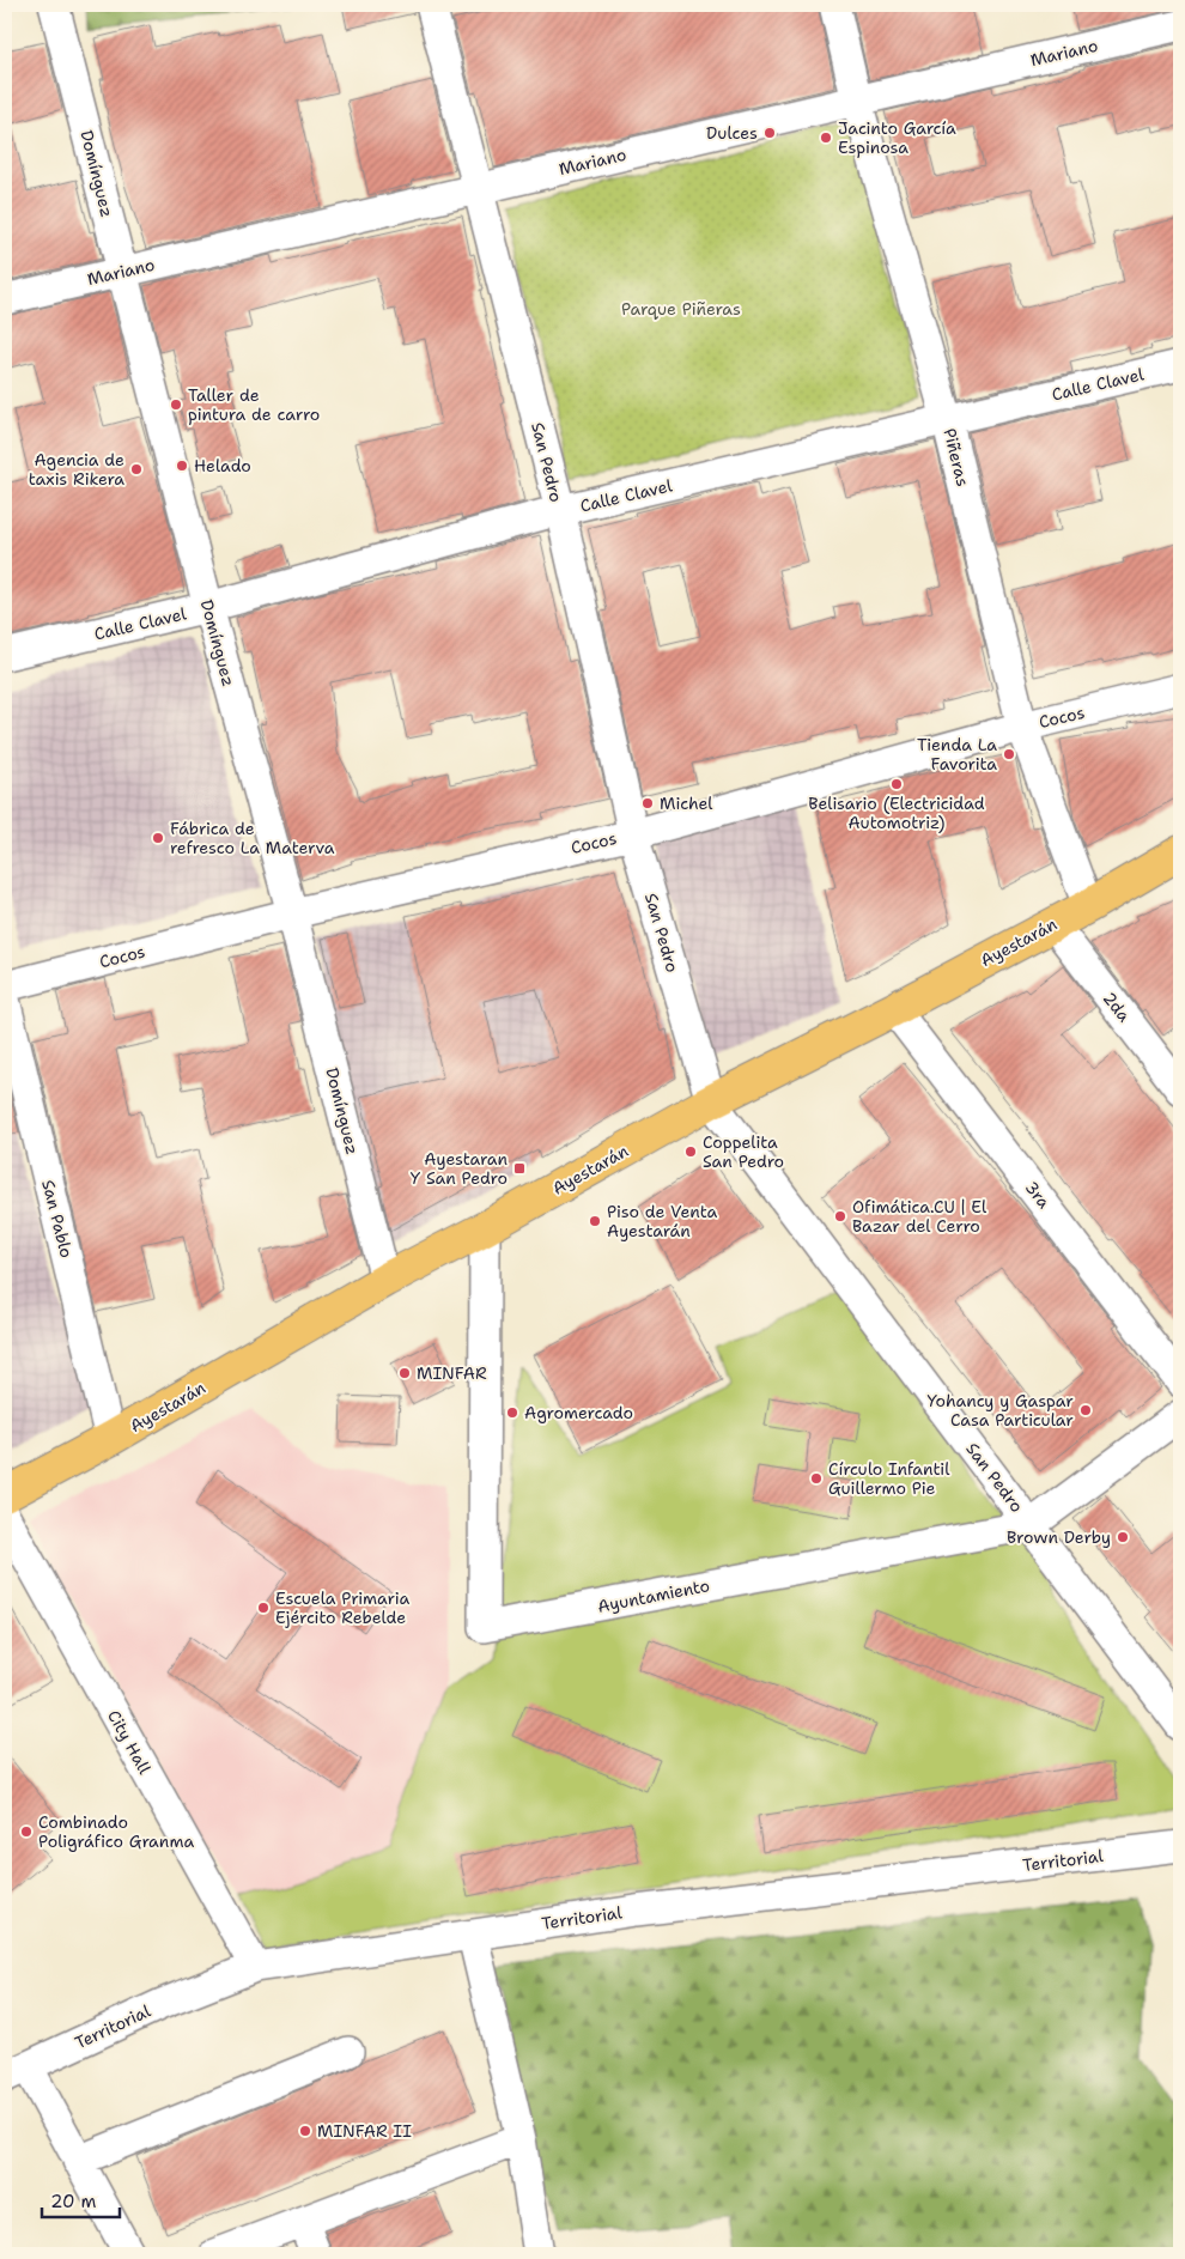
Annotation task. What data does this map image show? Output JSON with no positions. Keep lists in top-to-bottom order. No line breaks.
{"streets":{"main road":["Ayestarán"],"street":["Mariano","Domínguez","Calle Clavel","Piñeras","San Pedro","Cocos","2da","3ra","San Pablo","Ayuntamiento","City Hall","Territorial"]},"crossings":[["Mariano","Domínguez"],["Mariano","Piñeras"],["Mariano","San Pedro"],["Domínguez","Calle Clavel"],["Domínguez","Cocos"],["Domínguez","Ayestarán"],["Calle Clavel","Piñeras"],["Calle Clavel","San Pedro"],["Piñeras","Cocos"],["Piñeras","Ayestarán"],["San Pedro","Cocos"],["San Pedro","Ayestarán"],["San Pedro","Ayuntamiento"],["Ayestarán","2da"],["Ayestarán","3ra"],["Ayestarán","San Pablo"],["Ayestarán","Ayuntamiento"],["City Hall","Territorial"]],"parks":["Parque Piñeras"],"places":{"other":["Dulces","Jacinto García Espinosa","Taller de pintura de carro","Helado","Agencia de taxis Rikera","Tienda La Favorita","Belisario (Electricidad Automotriz)","Michel","Fábrica de refresco La Materva","Coppelita San Pedro","Ofimática.CU | El Bazar del Cerro","Piso de Venta Ayestarán","MINFAR","Yohancy y Gaspar Casa Particular","Agromercado","Círculo Infantil Guillermo Pie","Brown Derby","Escuela Primaria Ejército Rebelde","Combinado Poligráfico Granma","MINFAR II"],"transit":["Ayestaran Y San Pedro"]},"scale_bar":"20 m"}
